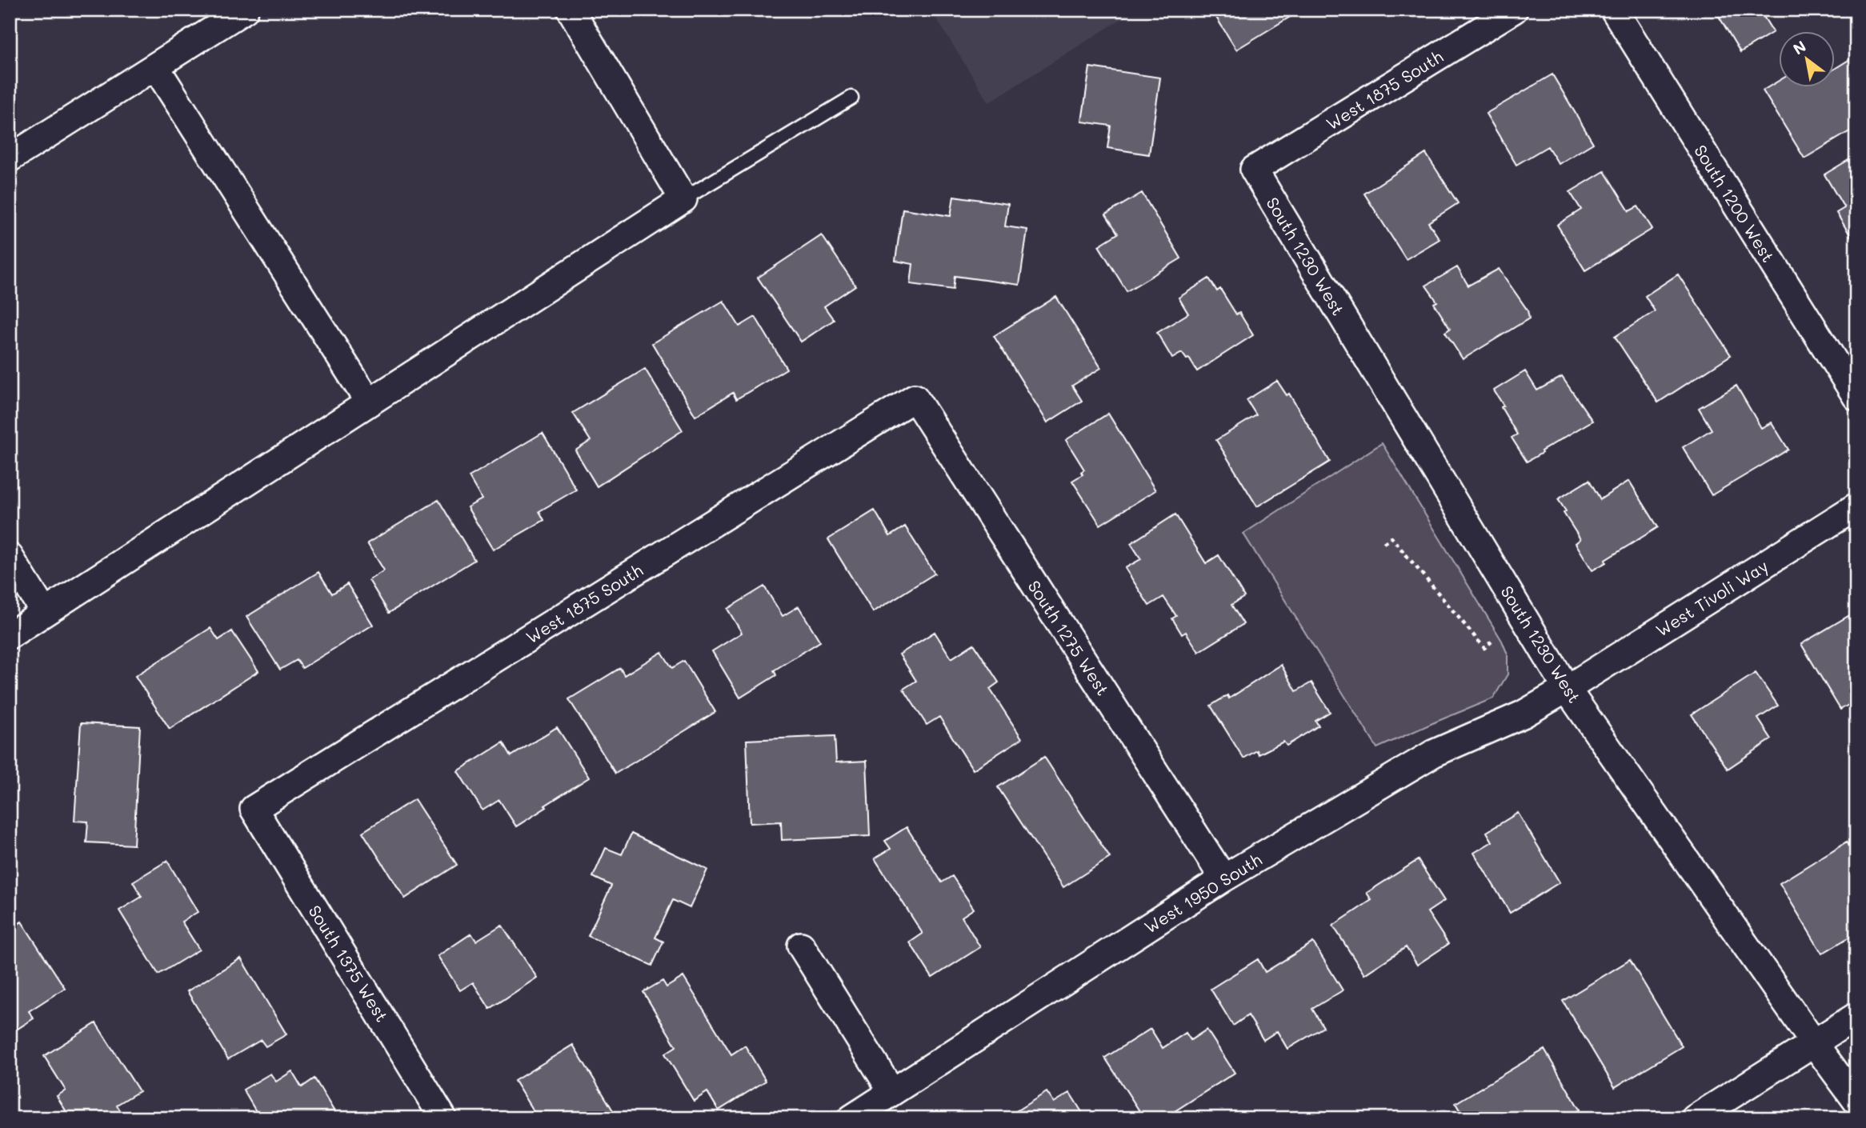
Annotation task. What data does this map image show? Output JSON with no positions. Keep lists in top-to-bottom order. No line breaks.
{"streets":{"street":["West 1875 South","South 1200 West","South 1230 West","West Tivoli Way","South 1275 West","West 1950 South","South 1375 West"]},"crossings":[["West 1875 South","South 1230 West"],["West 1875 South","South 1275 West"],["West 1875 South","South 1375 West"],["South 1230 West","West Tivoli Way"],["South 1230 West","West 1950 South"],["West Tivoli Way","West 1950 South"],["South 1275 West","West 1950 South"]],"north":"top left"}
